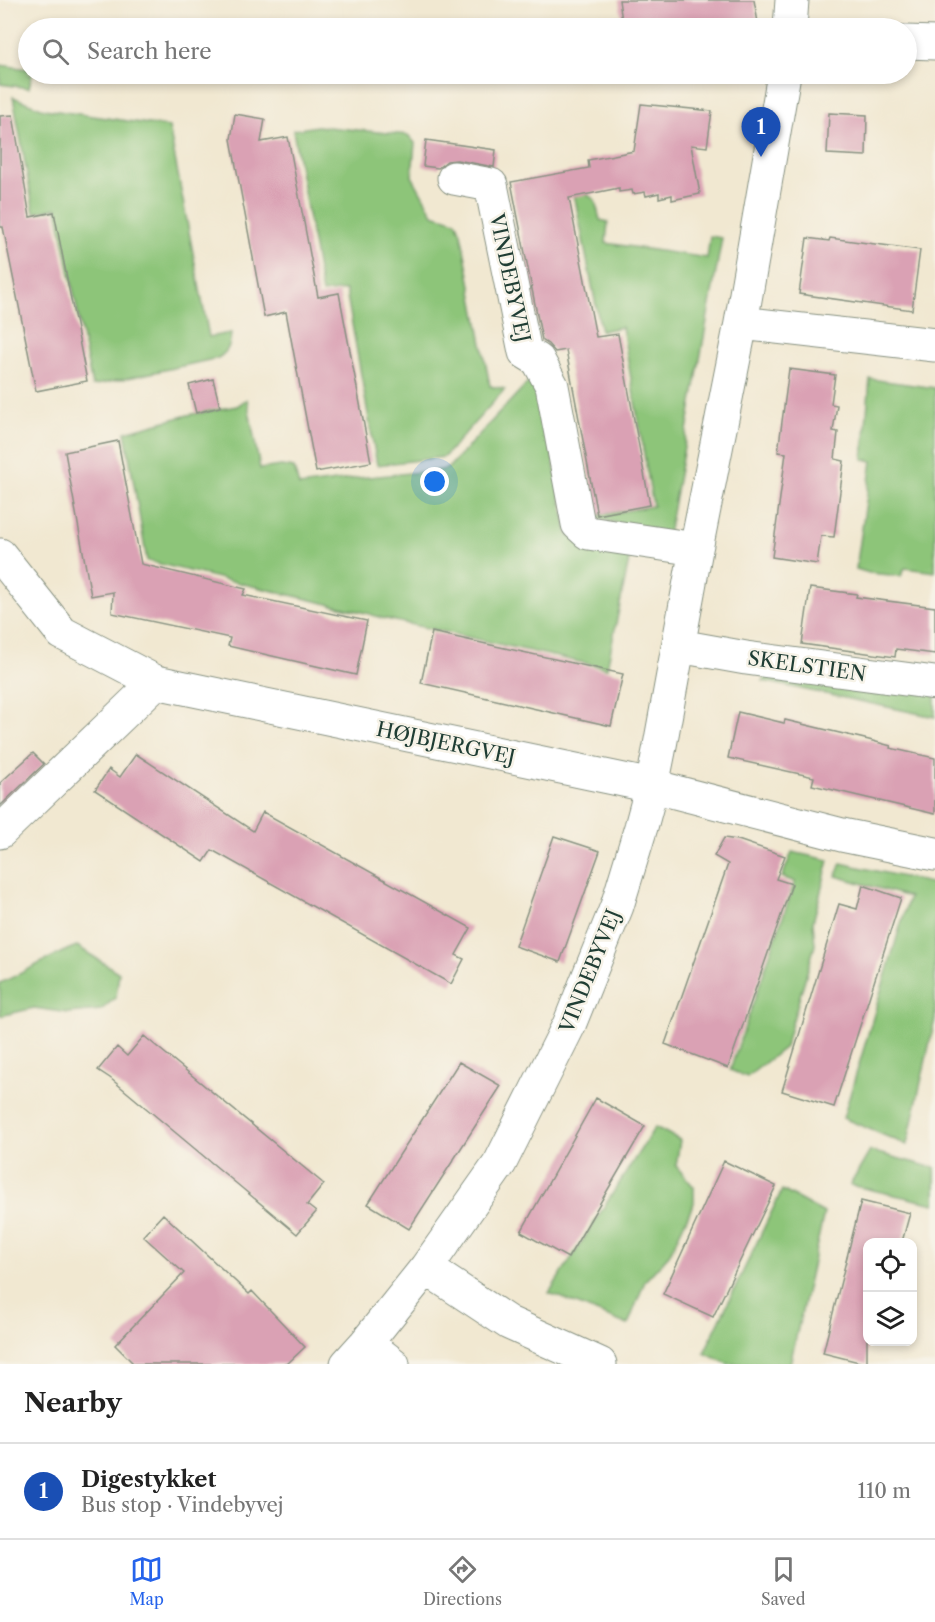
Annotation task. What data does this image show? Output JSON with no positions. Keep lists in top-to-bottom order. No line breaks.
{"streets":{"street":["VINDEBYVEJ","SKELSTIEN","HØJBJERGVEJ"]},"crossings":[["VINDEBYVEJ","SKELSTIEN"],["VINDEBYVEJ","HØJBJERGVEJ"]],"page":{"search":"Search here","pins":"1","heading":"Nearby","list":[{"mark":"1","name":"Digestykket","note":"Bus stop · Vindebyvej","value":"110 m"}],"nav":["Map","Directions","Saved"]}}
